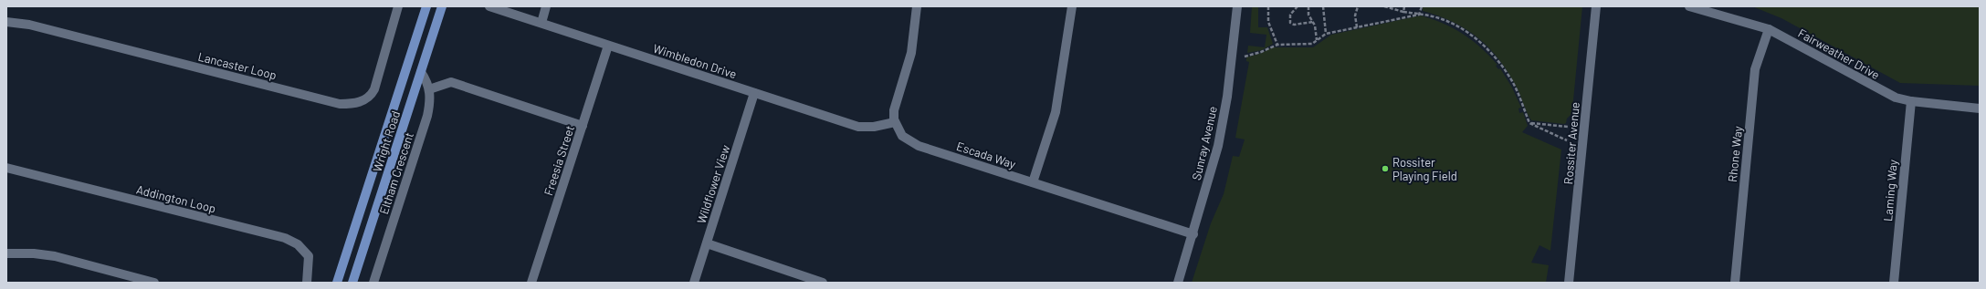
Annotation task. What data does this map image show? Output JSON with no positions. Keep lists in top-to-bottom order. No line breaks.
{"streets":{"main road":["Wright Road"],"street":["Fairweather Drive","Wimbledon Drive","Lancaster Loop","Sunray Avenue","Rossiter Avenue","Rhone Way","Escada Way","Freesia Street","Eltham Crescent","Wildflower View","Laming Way","Addington Loop"]},"crossings":[["Fairweather Drive","Rhone Way"],["Fairweather Drive","Laming Way"],["Wimbledon Drive","Escada Way"],["Wimbledon Drive","Freesia Street"],["Wimbledon Drive","Wildflower View"],["Wright Road","Eltham Crescent"],["Sunray Avenue","Escada Way"]],"places":["Rossiter Playing Field"]}
